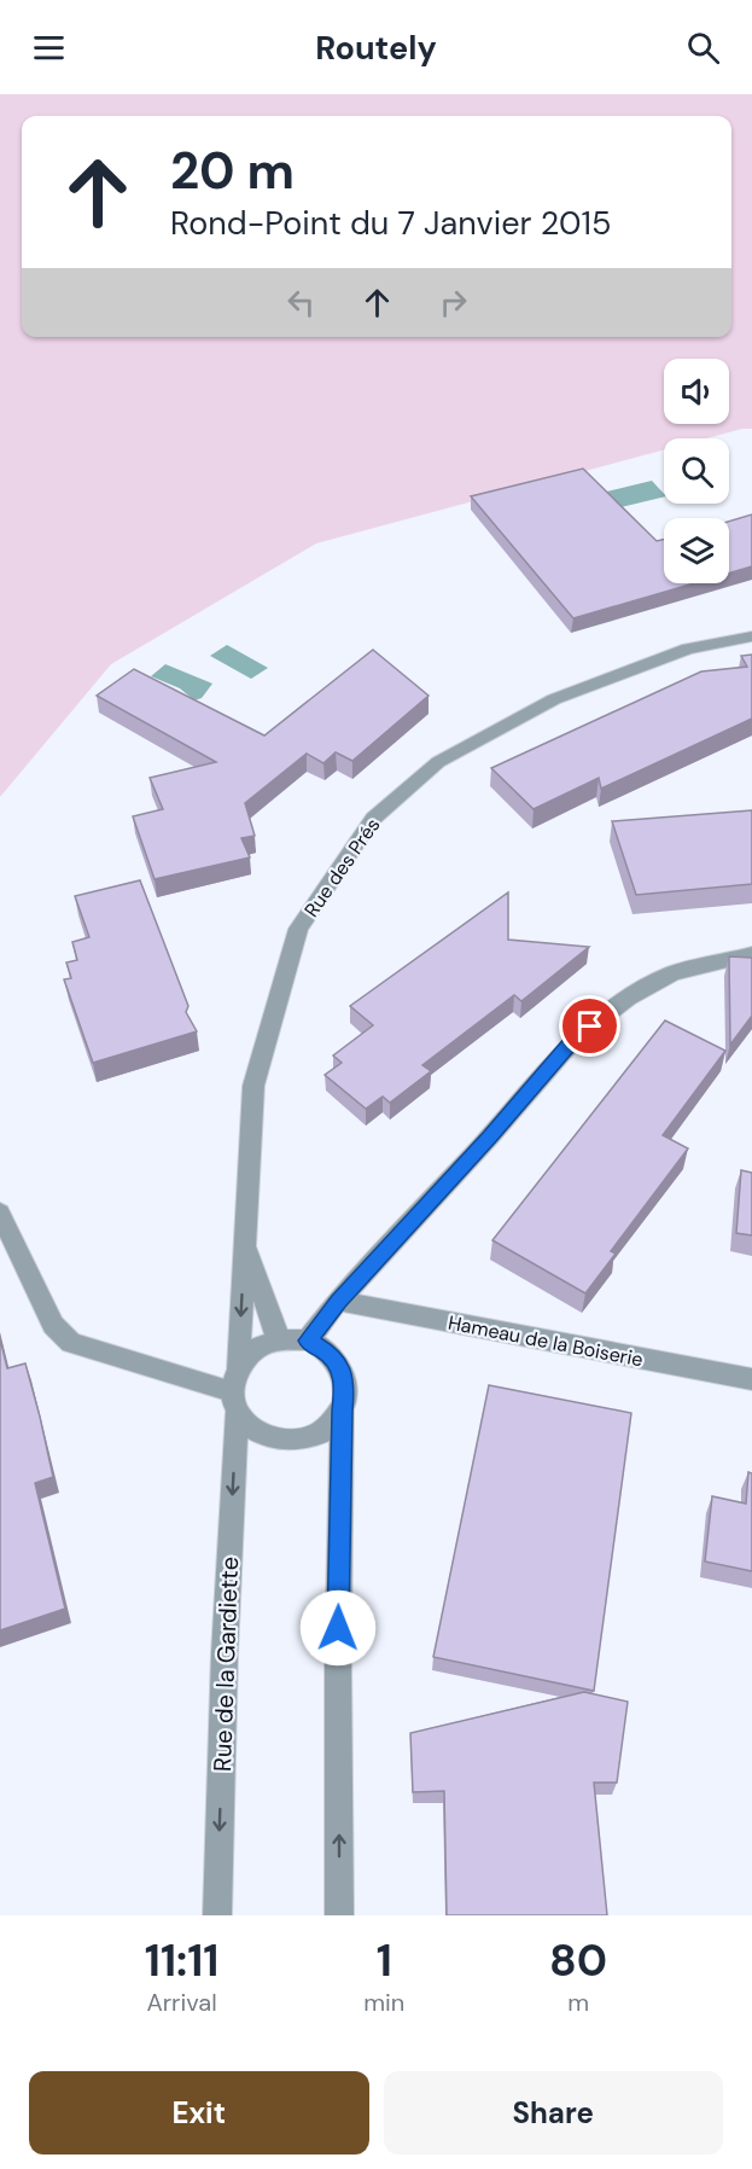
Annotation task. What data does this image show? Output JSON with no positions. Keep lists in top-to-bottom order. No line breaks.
{"streets":{"street":["Rue des Prés","Hameau de la Boiserie","Rue de la Gardiette"]},"crossings":[["Rue des Prés","Rue de la Gardiette"]],"page":{"header":"Routely","turn":["20 m","Rond-Point du 7 Janvier 2015"],"eta":["11:11","Arrival","1","min","80","m"],"buttons":["Exit","Share"]}}
